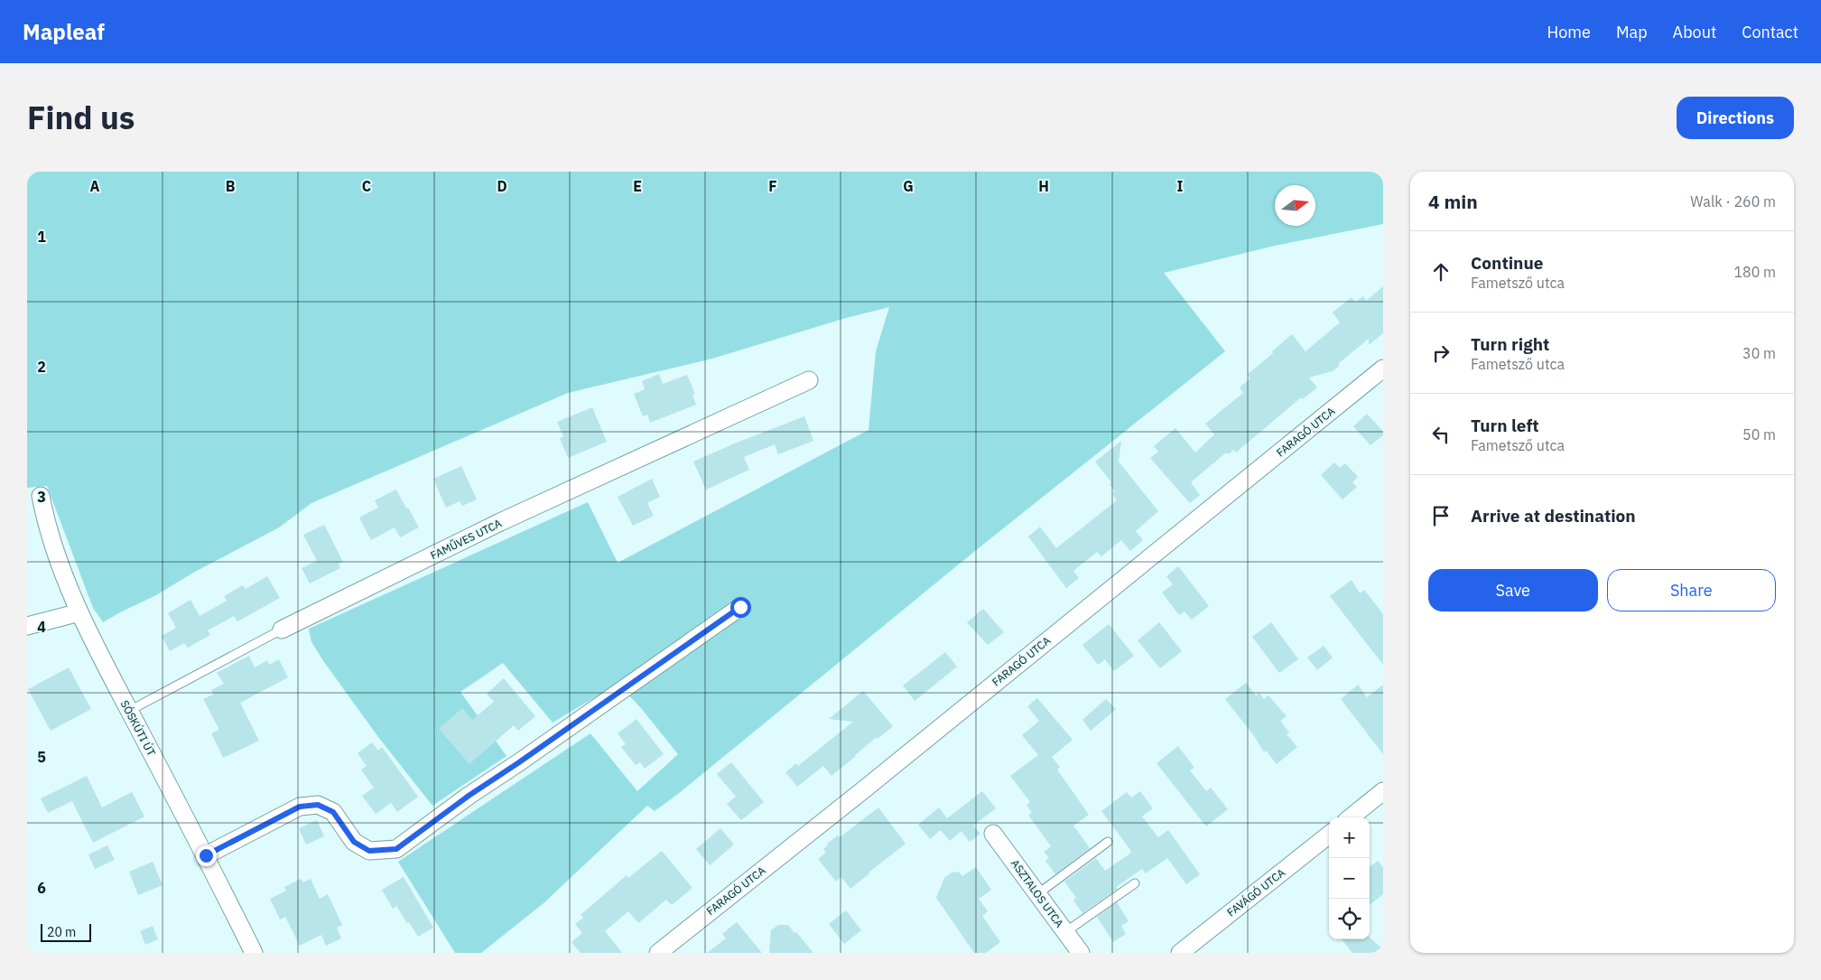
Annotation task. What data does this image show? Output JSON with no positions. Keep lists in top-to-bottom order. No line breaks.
{"streets":{"street":["FARAGÓ UTCA","FAMŰVES UTCA","SÓSKÚTI ÚT","FAVÁGÓ UTCA","ASZTALOS UTCA"]},"crossings":[["FAMŰVES UTCA","SÓSKÚTI ÚT"]],"scale_bar":"20 m","north":"right","page":{"header":"Mapleaf","nav":["Home","Map","About","Contact"],"title":"Find us","buttons":["Directions",["Save","Share"]],"heading":["4 min","Walk · 260 m"],"list":[["Continue","Fametsző utca","180 m"],["Turn right","Fametsző utca","30 m"],["Turn left","Fametsző utca","50 m"],"Arrive at destination"],"map_buttons":["+","−"],"scale":"20 m"},"grid":{"columns":["A","B","C","D","E","F","G","H","I"],"rows":["1","2","3","4","5","6"]}}
